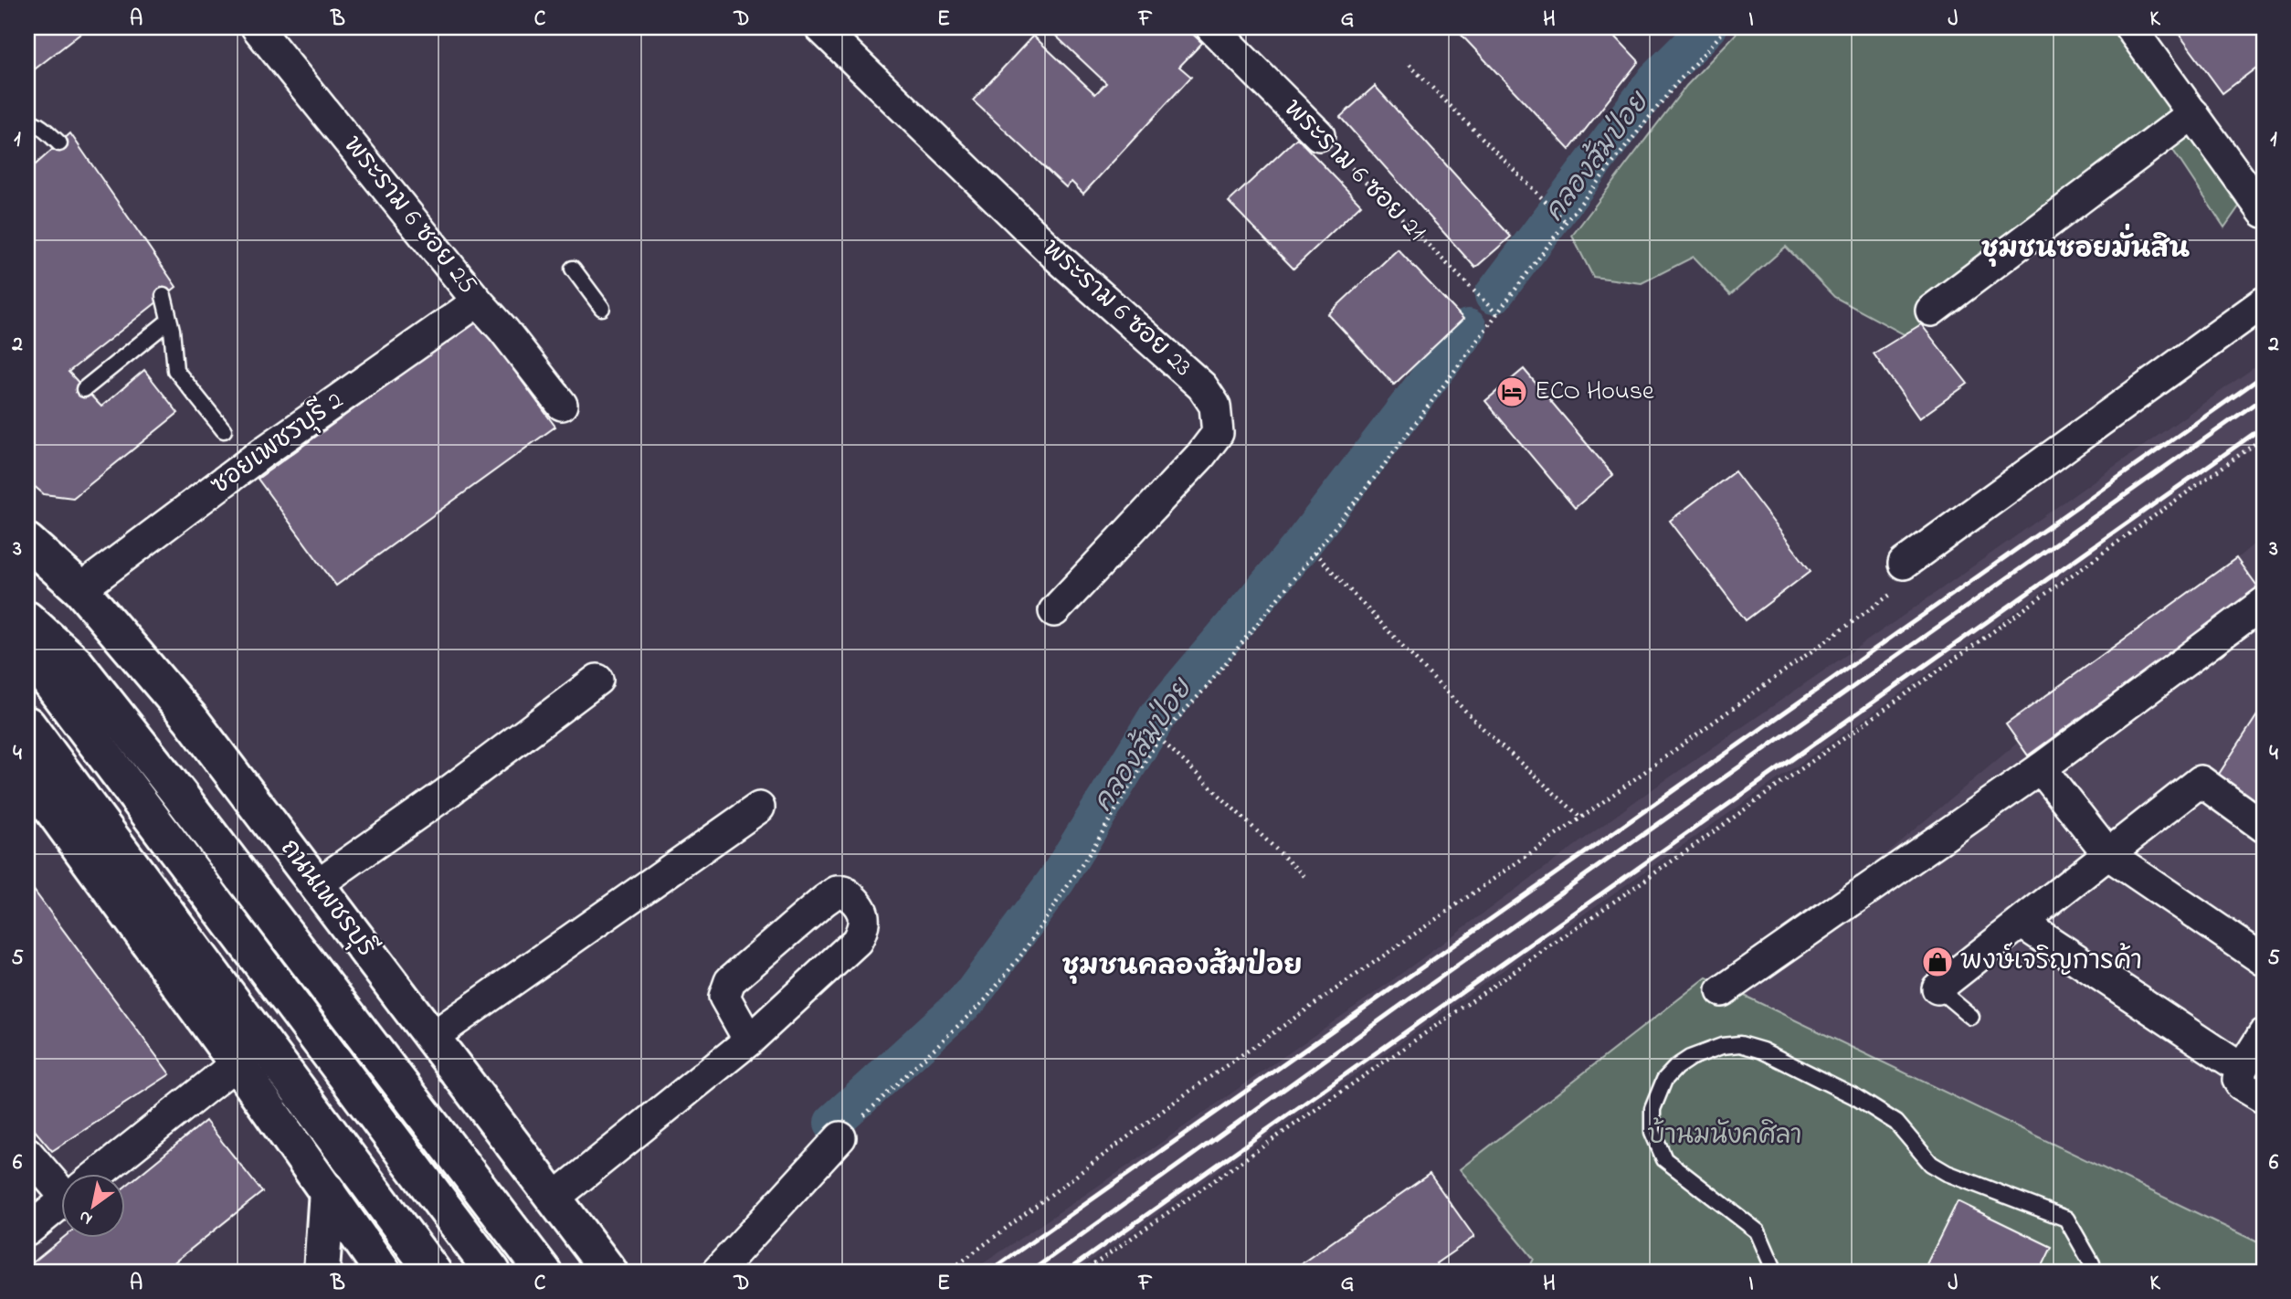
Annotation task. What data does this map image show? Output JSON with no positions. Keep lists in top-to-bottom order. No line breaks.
{"streets":{"main road":["ถนนเพชรบุรี"],"street":["พระราม 6 ซอย 21","พระราม 6 ซอย 25","พระราม 6 ซอย 23","ซอยเพชรบุรี 2"]},"crossings":[["พระราม 6 ซอย 25","ซอยเพชรบุรี 2"],["ซอยเพชรบุรี 2","ถนนเพชรบุรี"]],"districts":["ชุมชนซอยมั่นสิน","ชุมชนคลองส้มป่อย"],"water":["คลองส้มป่อย"],"parks":["บ้านมนังคศิลา"],"places":{"hotel":["ECO House"],"shop":["พงษ์เจริญการค้า"]},"north":"bottom left","grid":{"columns":["A","B","C","D","E","F","G","H","I","J","K"],"rows":["1","2","3","4","5","6"]}}
